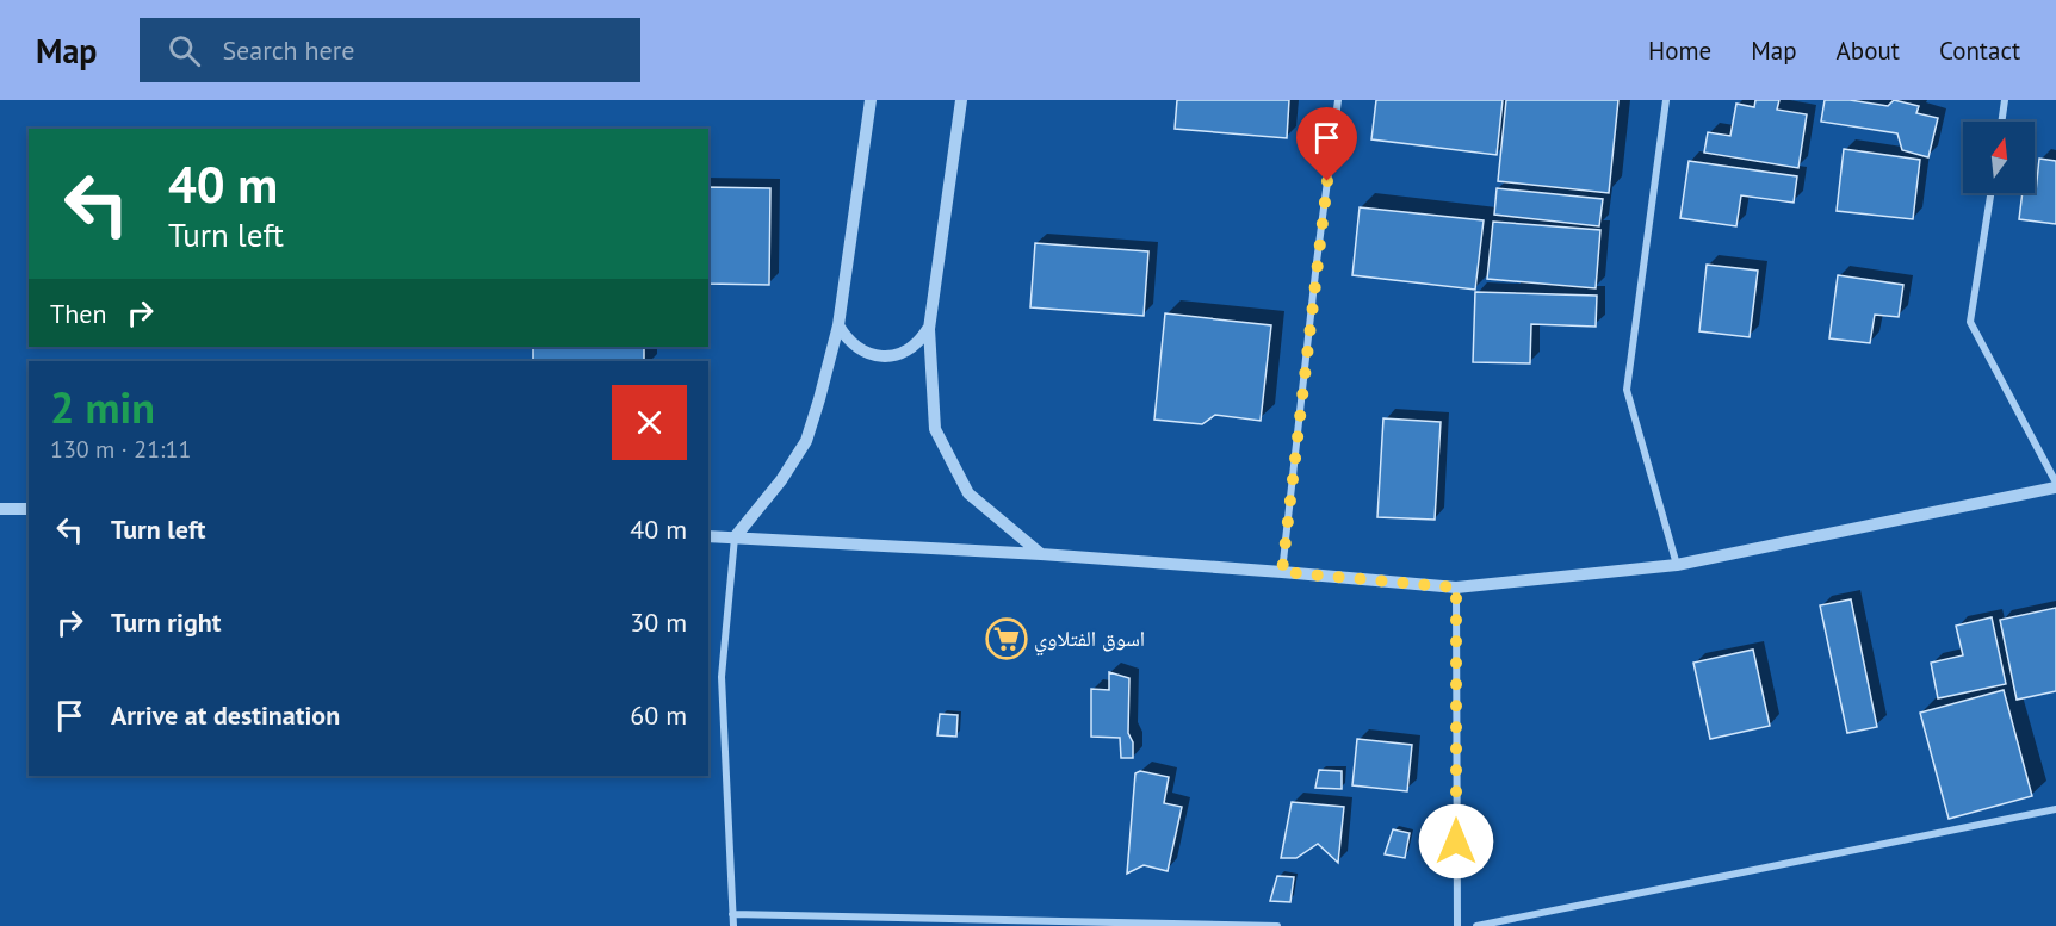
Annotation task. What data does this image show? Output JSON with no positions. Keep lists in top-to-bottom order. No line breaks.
{"places":{"supermarket":["اسوق الفتلاوي"]},"north":"top","page":{"header":"Map","search":"Search here","nav":["Home","Map","About","Contact"],"turn":["40 m","Turn left"],"then":"Then","heading":["2 min","130 m · 21:11"],"list":[{"name":"Turn left","value":"40 m"},{"name":"Turn right","value":"30 m"},{"name":"Arrive at destination","value":"60 m"}]}}
